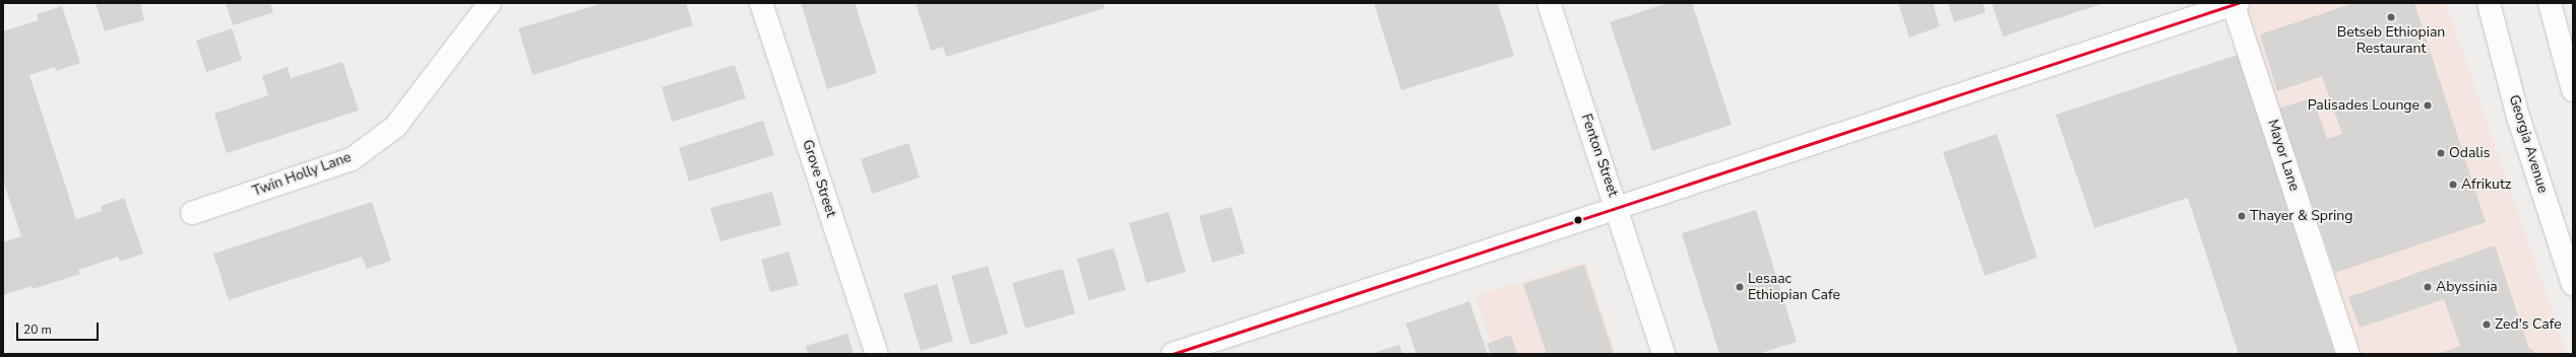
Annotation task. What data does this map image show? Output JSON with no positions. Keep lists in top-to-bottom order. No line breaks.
{"streets":{"main road":["Georgia Avenue","Fenton Street","Mayor Lane","Twin Holly Lane","Grove Street"]},"places":["Betseb Ethiopian Restaurant","Palisades Lounge","Odalis","Afrikutz","Thayer & Spring","Lesaac Ethiopian Cafe","Abyssinia","Zed's Cafe"],"scale_bar":"20 m"}
